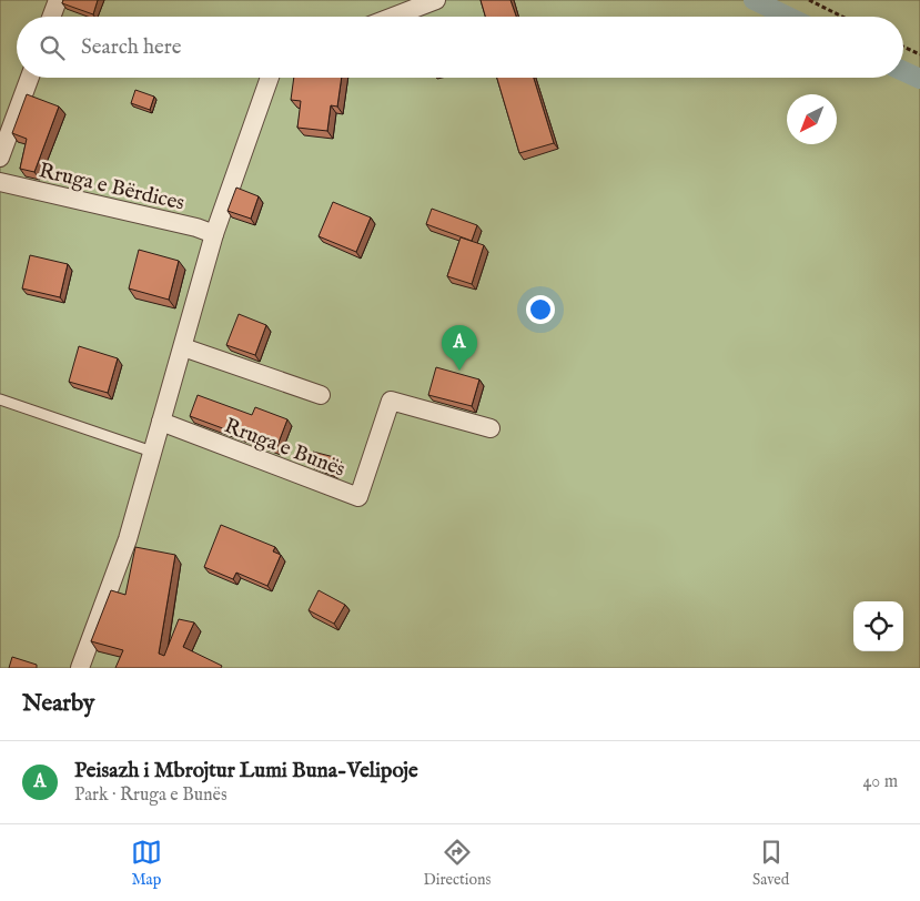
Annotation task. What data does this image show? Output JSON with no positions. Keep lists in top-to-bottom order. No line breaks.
{"streets":{"street":["Rruga e Bërdices","Rruga e Bunës"]},"north":"bottom left","page":{"search":"Search here","pins":"A","heading":"Nearby","list":[{"mark":"A","name":"Peisazh i Mbrojtur Lumi Buna-Velipoje","note":"Park · Rruga e Bunës","value":"40 m"}],"nav":["Map","Directions","Saved"]}}
